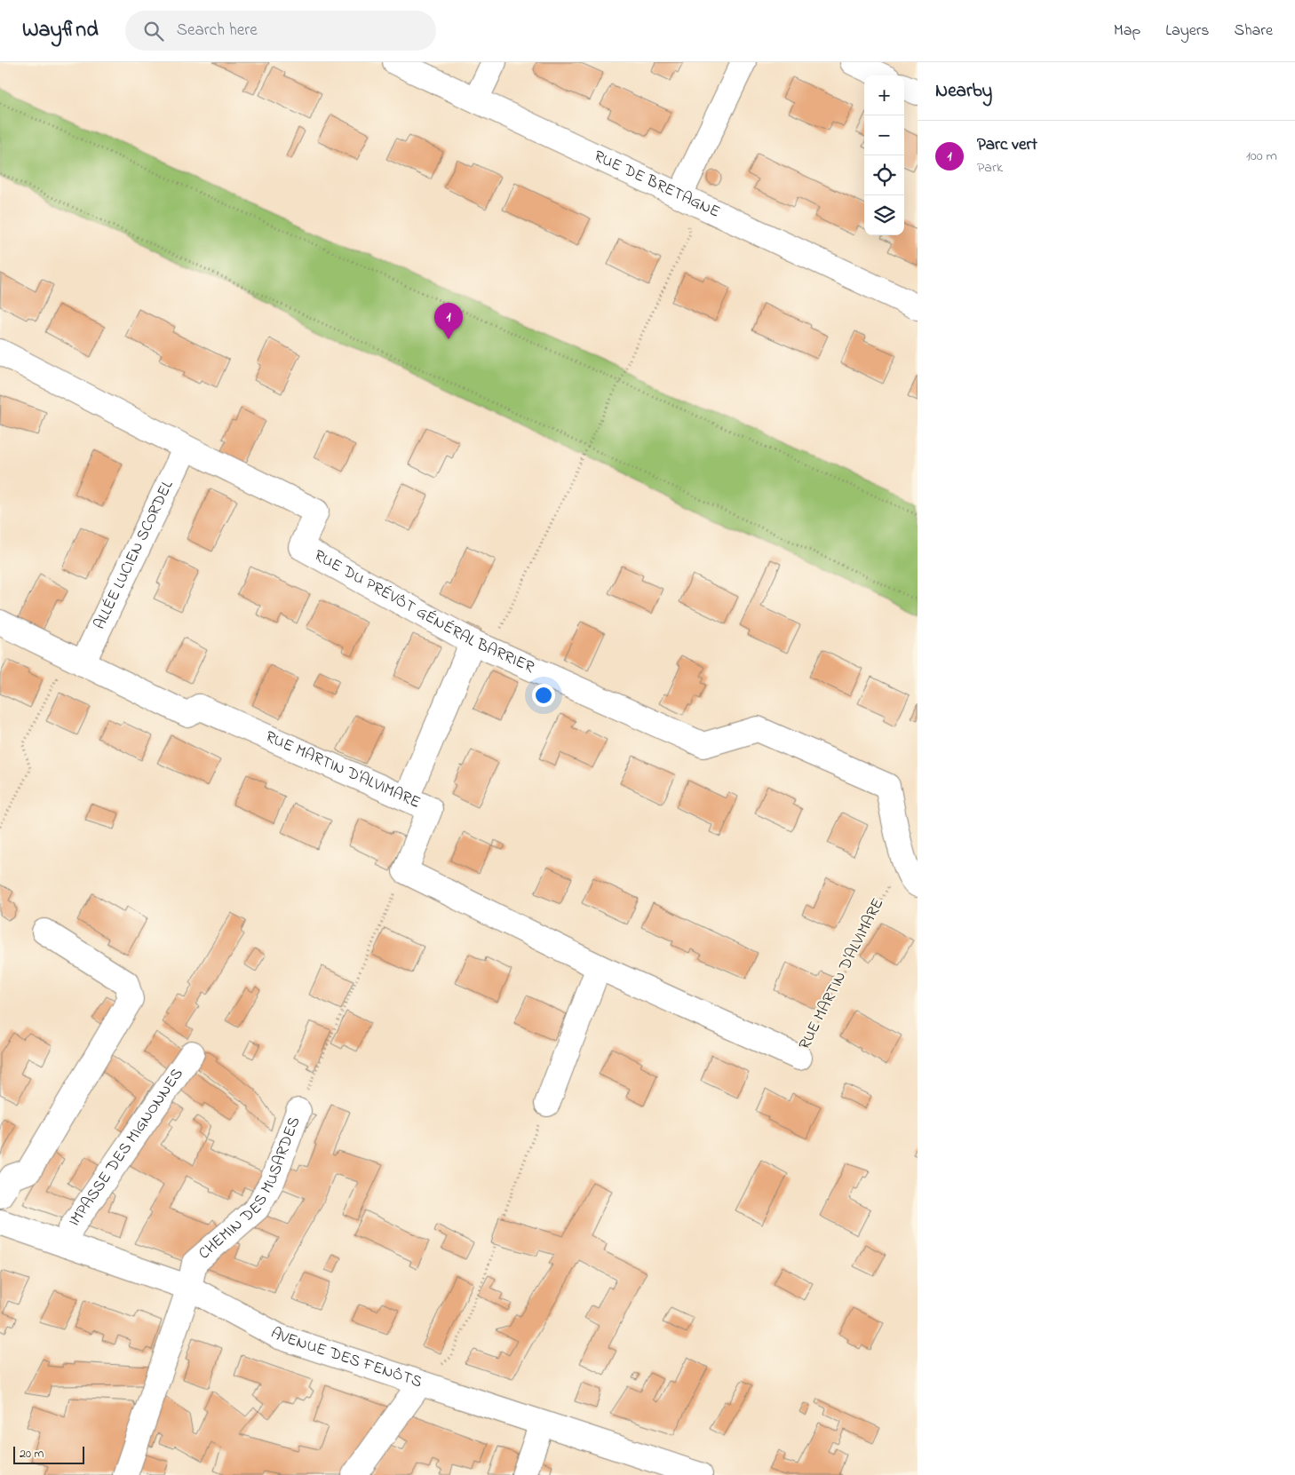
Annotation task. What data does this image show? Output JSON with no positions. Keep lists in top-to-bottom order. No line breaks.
{"streets":{"street":["RUE DE BRETAGNE","ALLÉE LUCIEN SCORDEL","RUE DU PRÉVÔT GÉNÉRAL BARRIER","RUE MARTIN D'ALVIMARE","IMPASSE DES MIGNONNES","CHEMIN DES MUSARDES","AVENUE DES FENÔTS"]},"crossings":[["ALLÉE LUCIEN SCORDEL","RUE DU PRÉVÔT GÉNÉRAL BARRIER"],["ALLÉE LUCIEN SCORDEL","RUE MARTIN D'ALVIMARE"],["RUE DU PRÉVÔT GÉNÉRAL BARRIER","RUE MARTIN D'ALVIMARE"],["IMPASSE DES MIGNONNES","AVENUE DES FENÔTS"],["CHEMIN DES MUSARDES","AVENUE DES FENÔTS"]],"scale_bar":"20 m","page":{"header":"Wayfind","search":"Search here","nav":["Map","Layers","Share"],"heading":"Nearby","map_buttons":["+","−"],"list":[{"mark":"1","name":"Parc vert","note":"Park","value":"100 m"}],"pins":"1","scale":"20 m"}}
